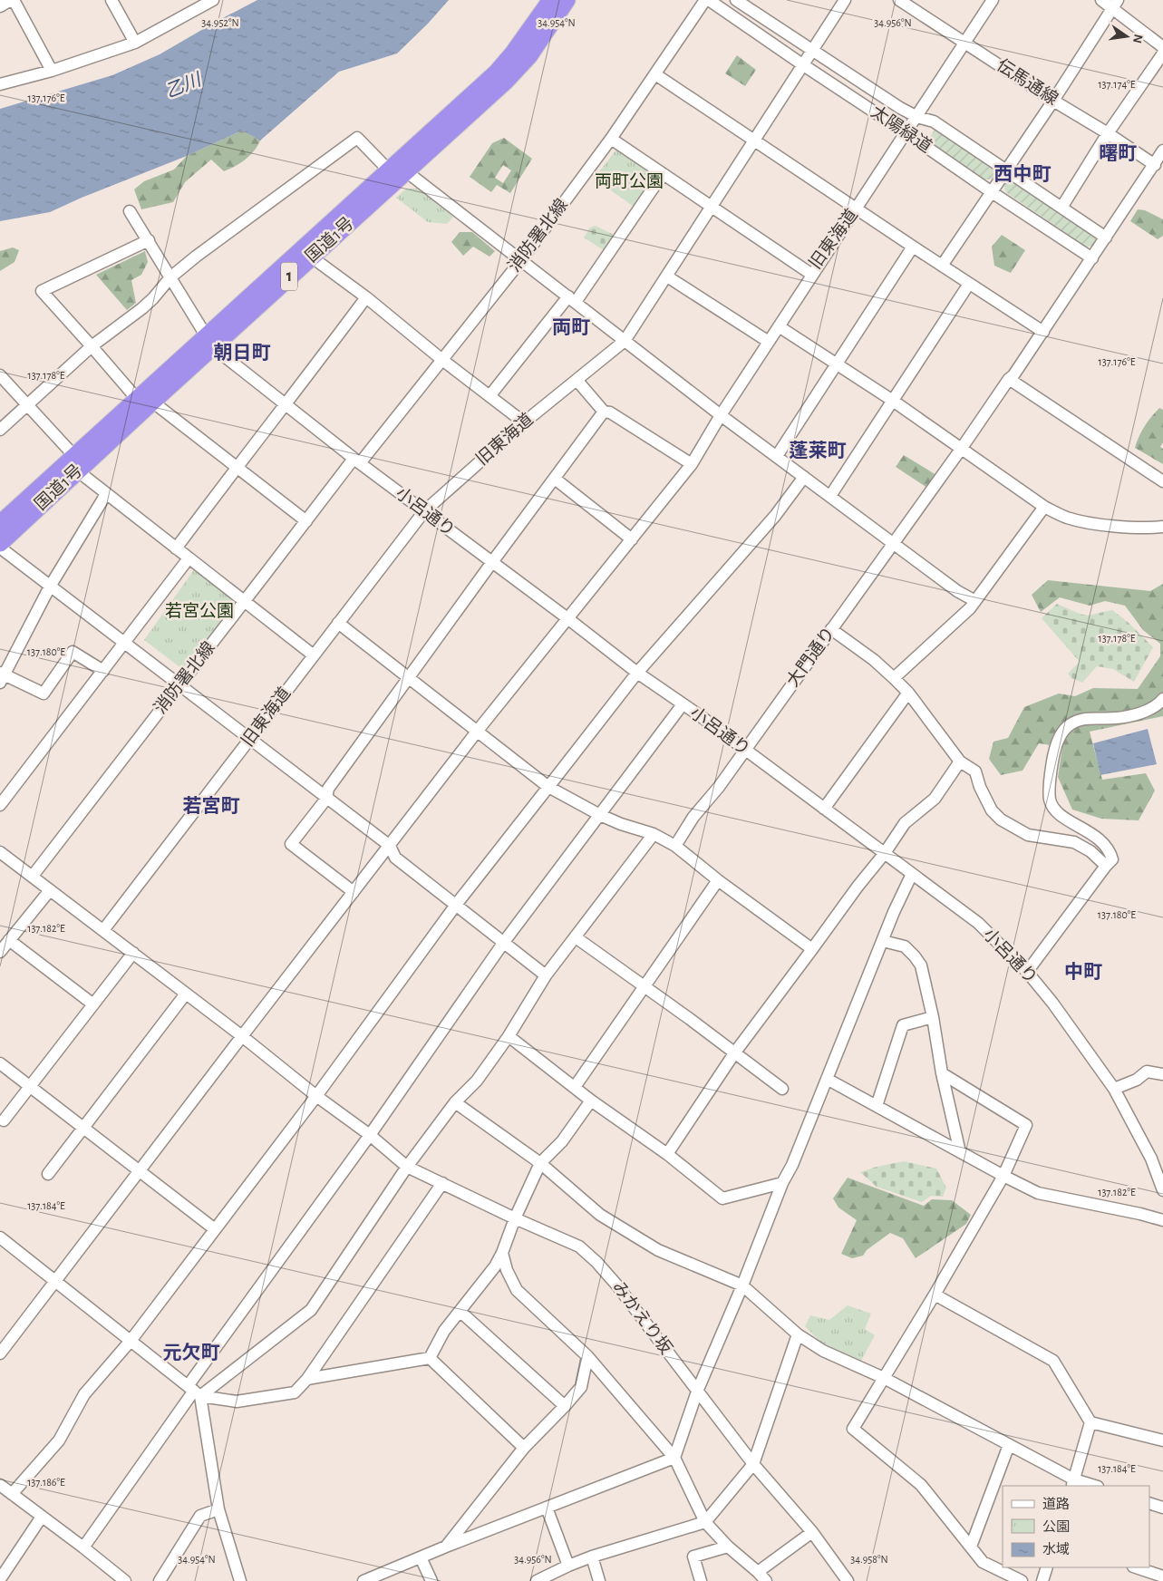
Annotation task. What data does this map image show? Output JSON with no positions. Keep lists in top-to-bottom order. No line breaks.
{"streets":{"highway":["国道1号","1"],"street":["伝馬通線","太陽緑道","消防署北線","旧東海道","小呂通り","大門通り","みかえり坂"]},"crossings":[["伝馬通線","旧東海道"],["伝馬通線","大門通り"],["太陽緑道","消防署北線"],["太陽緑道","旧東海道"],["太陽緑道","大門通り"],["消防署北線","小呂通り"],["旧東海道","小呂通り"],["旧東海道","みかえり坂"],["国道1号","小呂通り"],["小呂通り","大門通り"]],"districts":["曙町","西中町","両町","朝日町","蓬莱町","若宮町","中町","元欠町"],"water":["乙川"],"parks":["両町公園","若宮公園"],"legend":["道路","公園","水域"],"north":"right","coordinates":["34.952°N","34.954°N","34.956°N","137.174°E","137.176°E","137.178°E","137.180°E","137.182°E","137.184°E","137.186°E","34.958°N"]}
